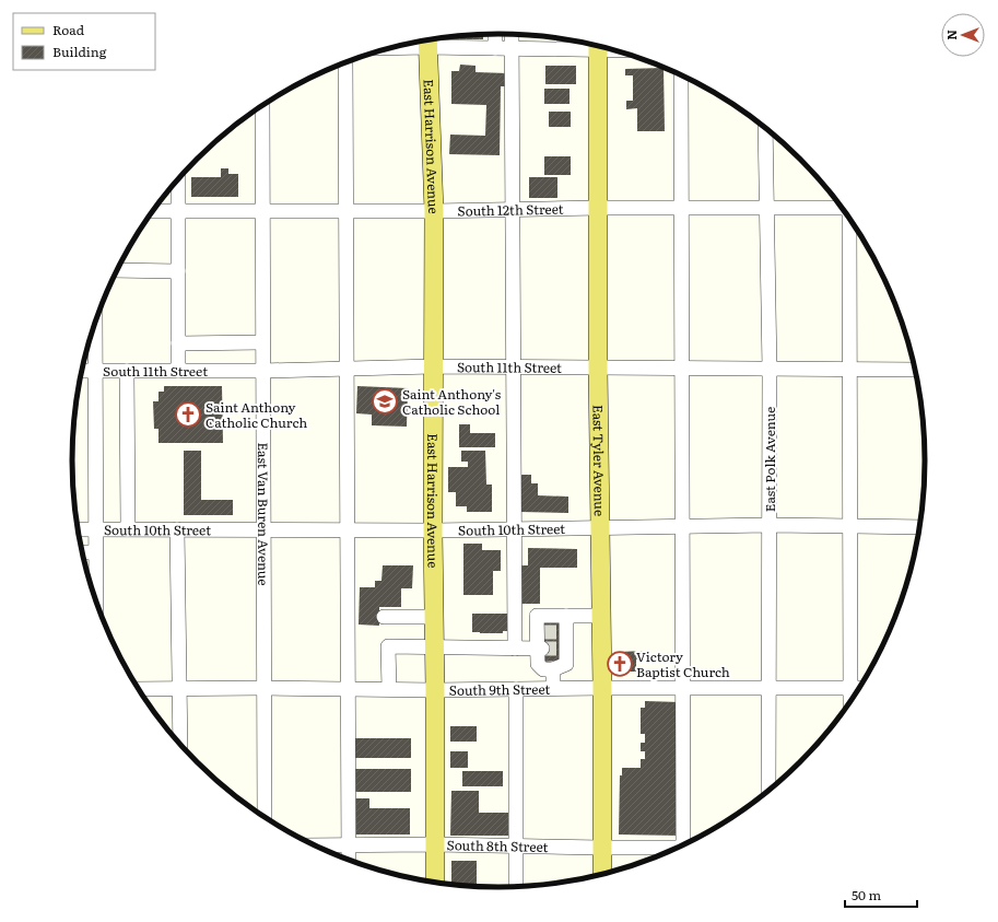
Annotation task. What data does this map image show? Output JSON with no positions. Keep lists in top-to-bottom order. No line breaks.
{"streets":{"main road":["East Harrison Avenue","East Tyler Avenue"],"street":["South 12th Street","South 11th Street","East Polk Avenue","East Van Buren Avenue","South 10th Street","South 9th Street","South 8th Street"]},"crossings":[["East Harrison Avenue","South 12th Street"],["East Harrison Avenue","South 11th Street"],["East Harrison Avenue","South 10th Street"],["East Harrison Avenue","South 9th Street"],["East Harrison Avenue","South 8th Street"],["South 12th Street","East Polk Avenue"],["South 12th Street","East Tyler Avenue"],["South 12th Street","East Van Buren Avenue"],["South 11th Street","East Polk Avenue"],["South 11th Street","East Tyler Avenue"],["South 11th Street","East Van Buren Avenue"],["East Polk Avenue","South 10th Street"],["East Polk Avenue","South 9th Street"],["East Tyler Avenue","South 10th Street"],["East Tyler Avenue","South 9th Street"],["East Tyler Avenue","South 8th Street"],["East Van Buren Avenue","South 10th Street"],["East Van Buren Avenue","South 9th Street"]],"places":{"school or university":["Saint Anthony's Catholic School"],"church":["Saint Anthony Catholic Church","Victory Baptist Church"]},"legend":["Road","Building"],"scale_bar":"50 m","north":"left"}
